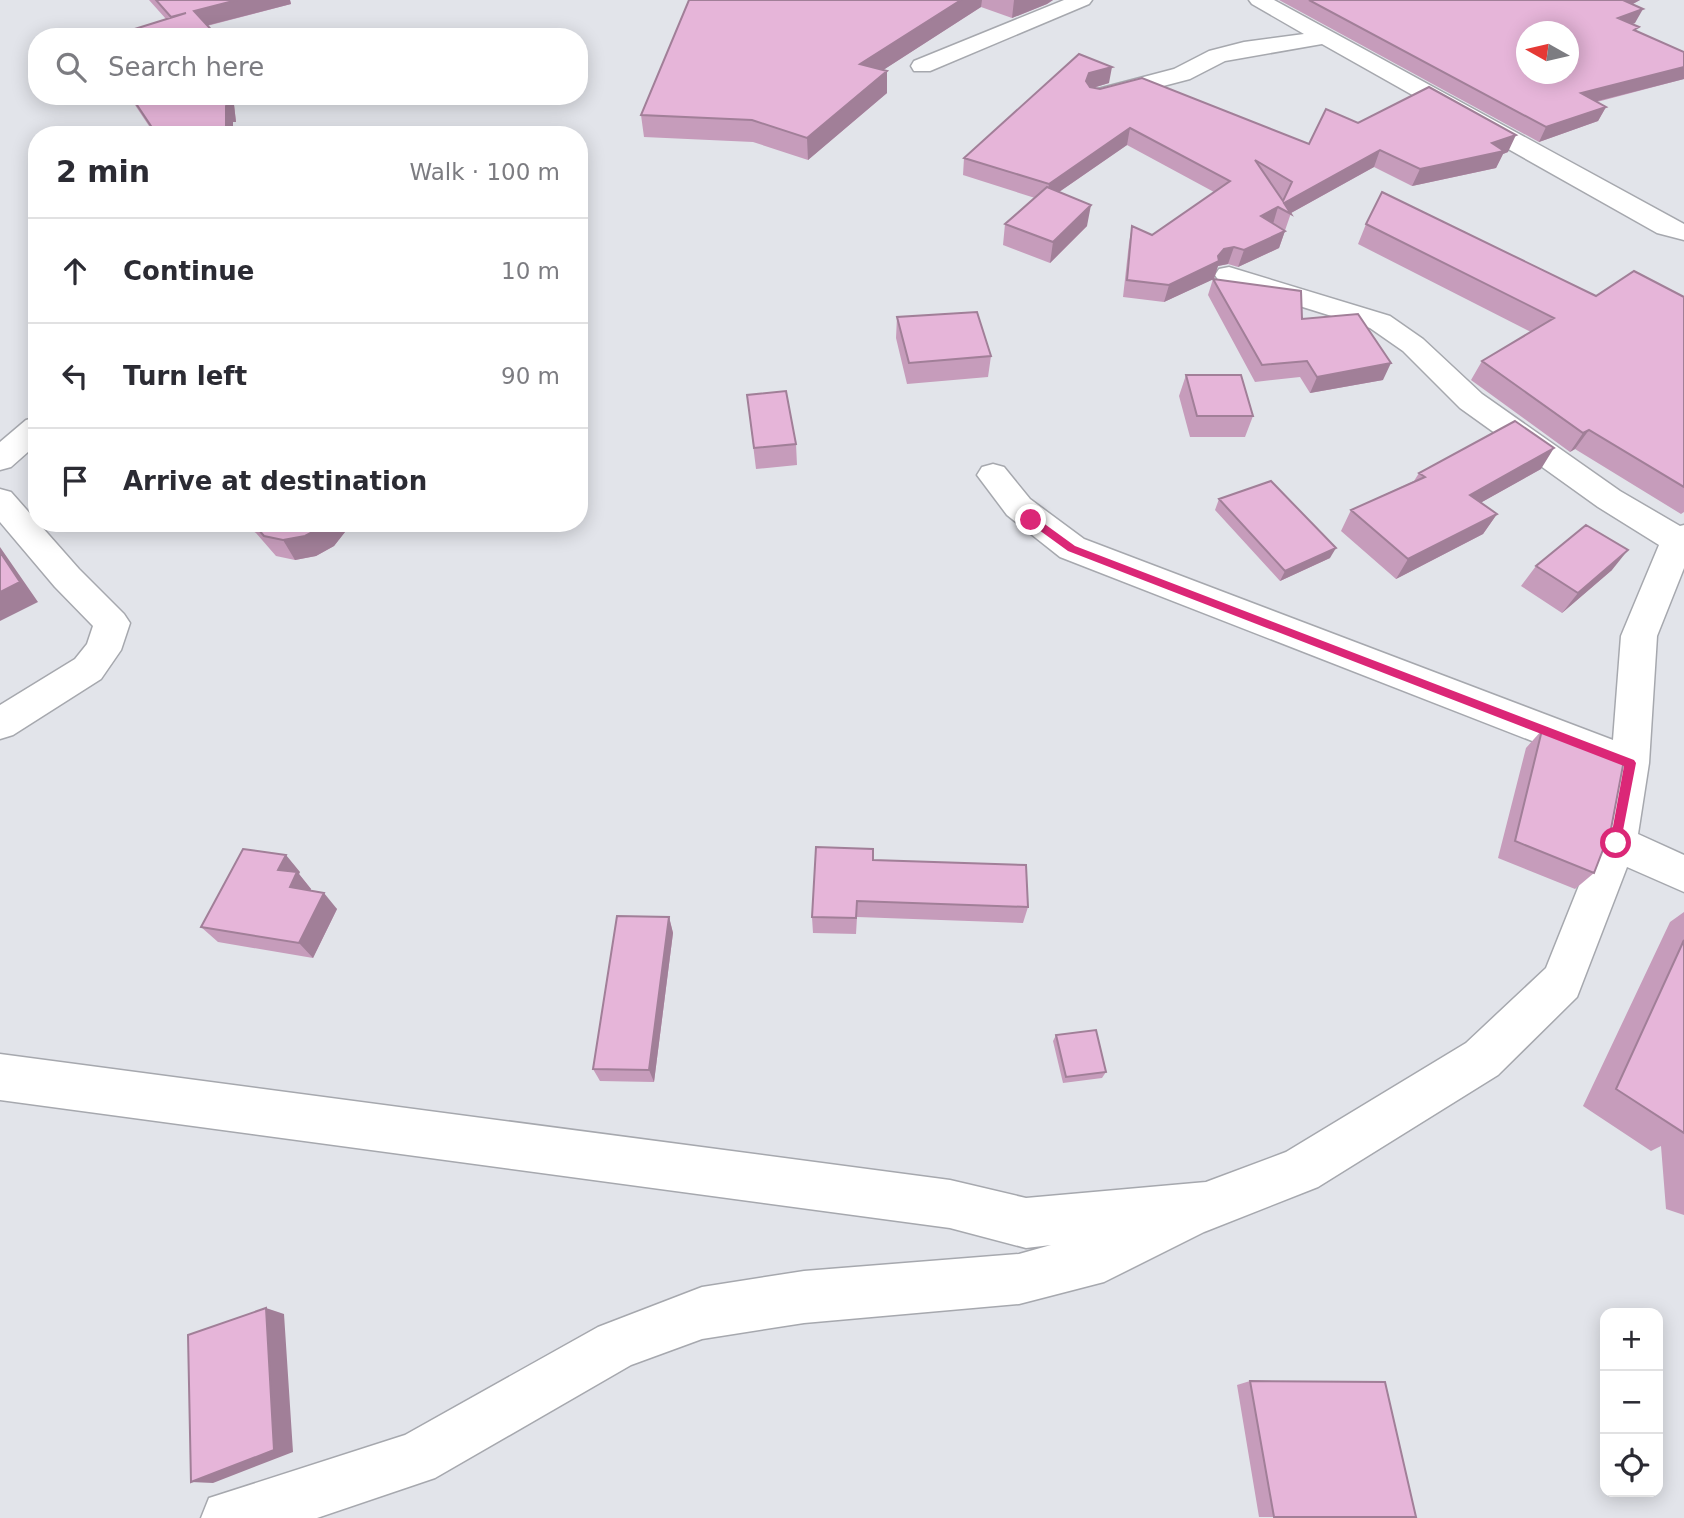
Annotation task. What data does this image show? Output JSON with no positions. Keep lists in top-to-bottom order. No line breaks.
{"north":"left","page":{"search":"Search here","heading":["2 min","Walk · 100 m"],"list":[["Continue","10 m"],["Turn left","90 m"],"Arrive at destination"],"map_buttons":["+","−"]}}
